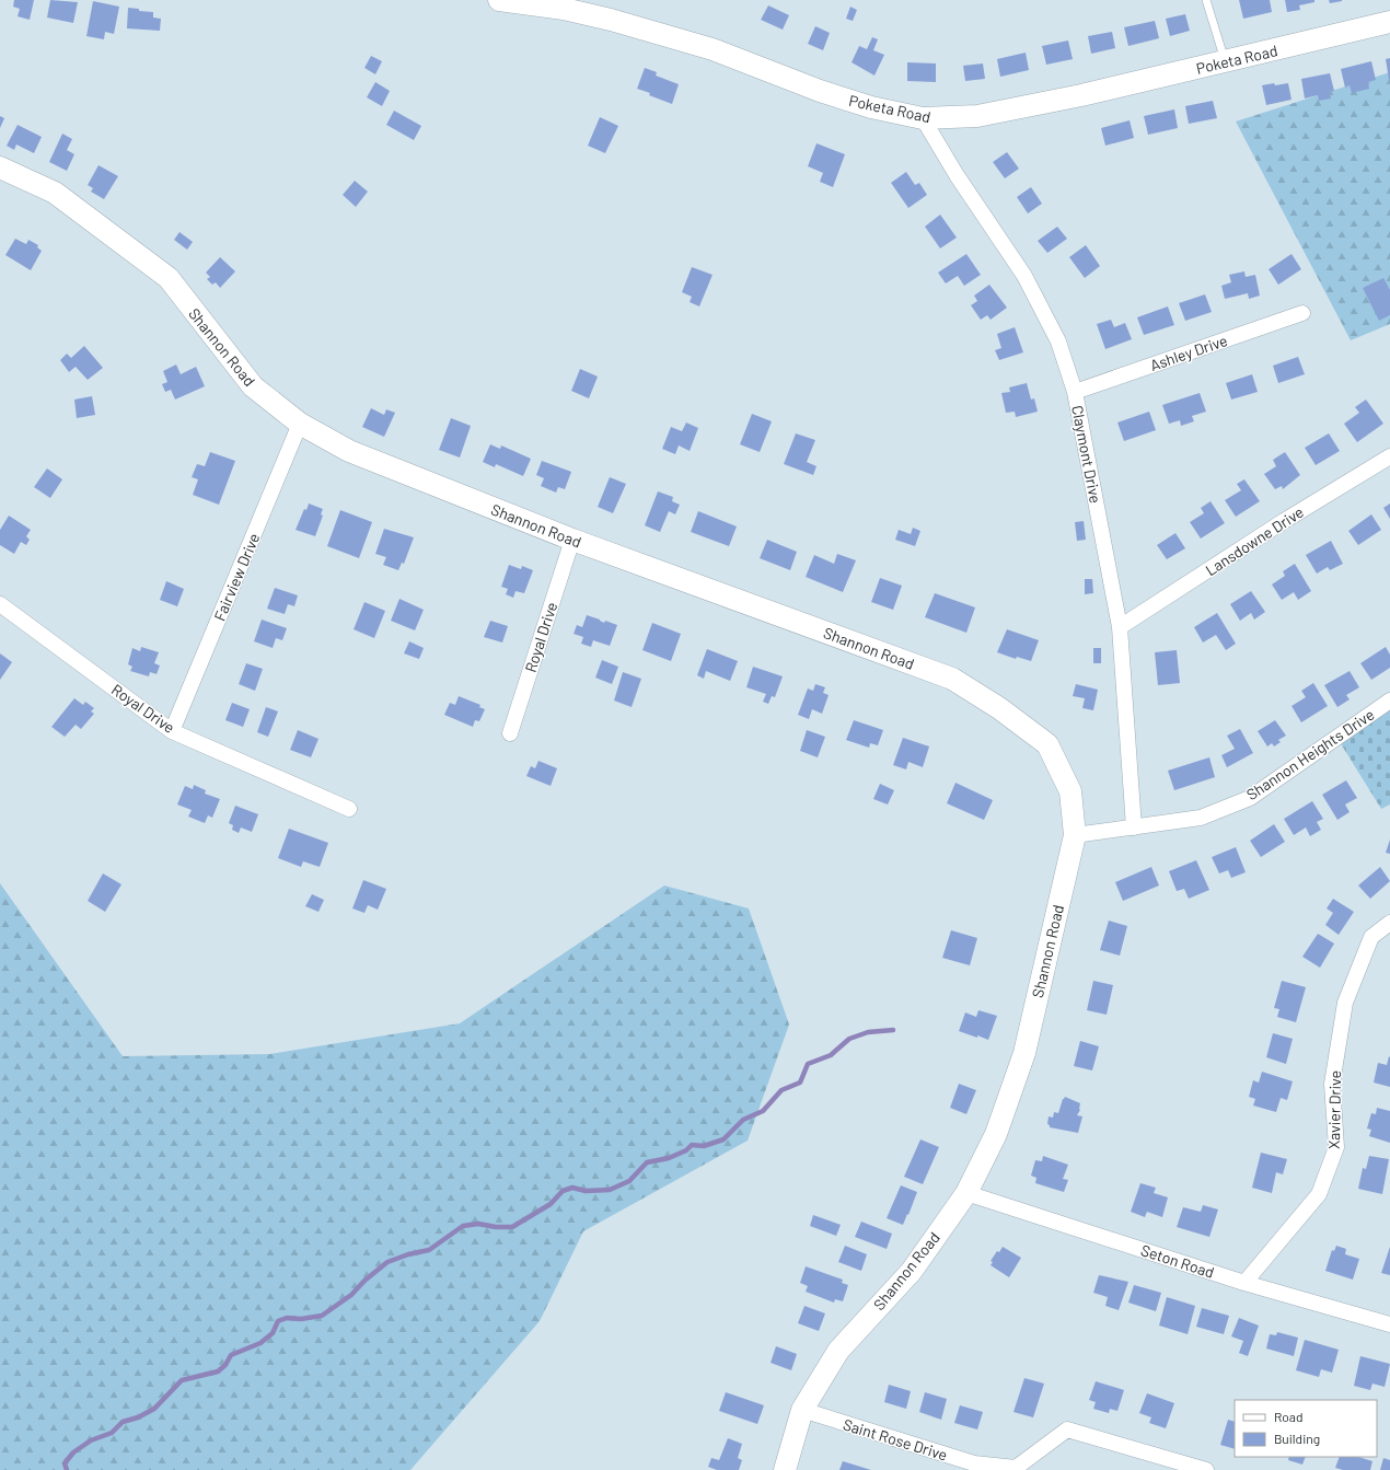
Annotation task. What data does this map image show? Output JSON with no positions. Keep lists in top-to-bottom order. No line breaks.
{"streets":{"street":["Poketa Road","Shannon Road","Ashley Drive","Claymont Drive","Lansdowne Drive","Fairview Drive","Royal Drive","Shannon Heights Drive","Xavier Drive","Seton Road","Saint Rose Drive"]},"crossings":[["Poketa Road","Claymont Drive"],["Shannon Road","Fairview Drive"],["Shannon Road","Royal Drive"],["Shannon Road","Shannon Heights Drive"],["Shannon Road","Seton Road"],["Shannon Road","Saint Rose Drive"],["Ashley Drive","Claymont Drive"],["Claymont Drive","Lansdowne Drive"],["Claymont Drive","Shannon Heights Drive"],["Fairview Drive","Royal Drive"],["Xavier Drive","Seton Road"]],"legend":["Road","Building"]}
